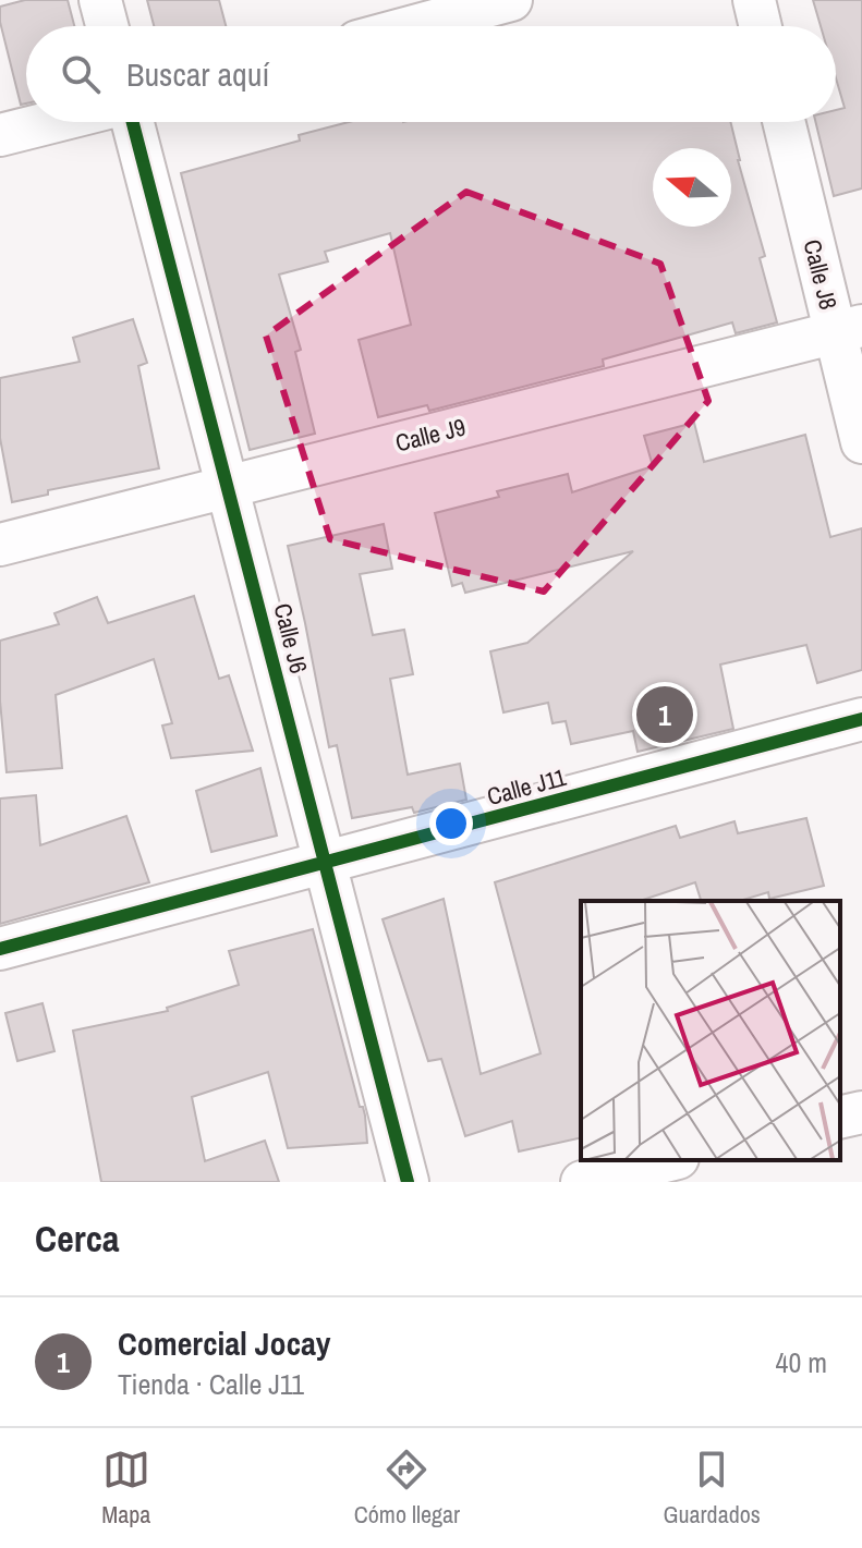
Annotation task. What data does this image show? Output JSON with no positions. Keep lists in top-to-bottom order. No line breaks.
{"streets":{"street":["Calle J8","Calle J9","Calle J6","Calle J11"]},"crossings":[["Calle J8","Calle J9"],["Calle J9","Calle J6"],["Calle J6","Calle J11"]],"north":"left","page":{"search":"Buscar aquí","pins":"1","heading":"Cerca","list":[{"mark":"1","name":"Comercial Jocay","note":"Tienda · Calle J11","value":"40 m"}],"nav":["Mapa","Cómo llegar","Guardados"]}}
